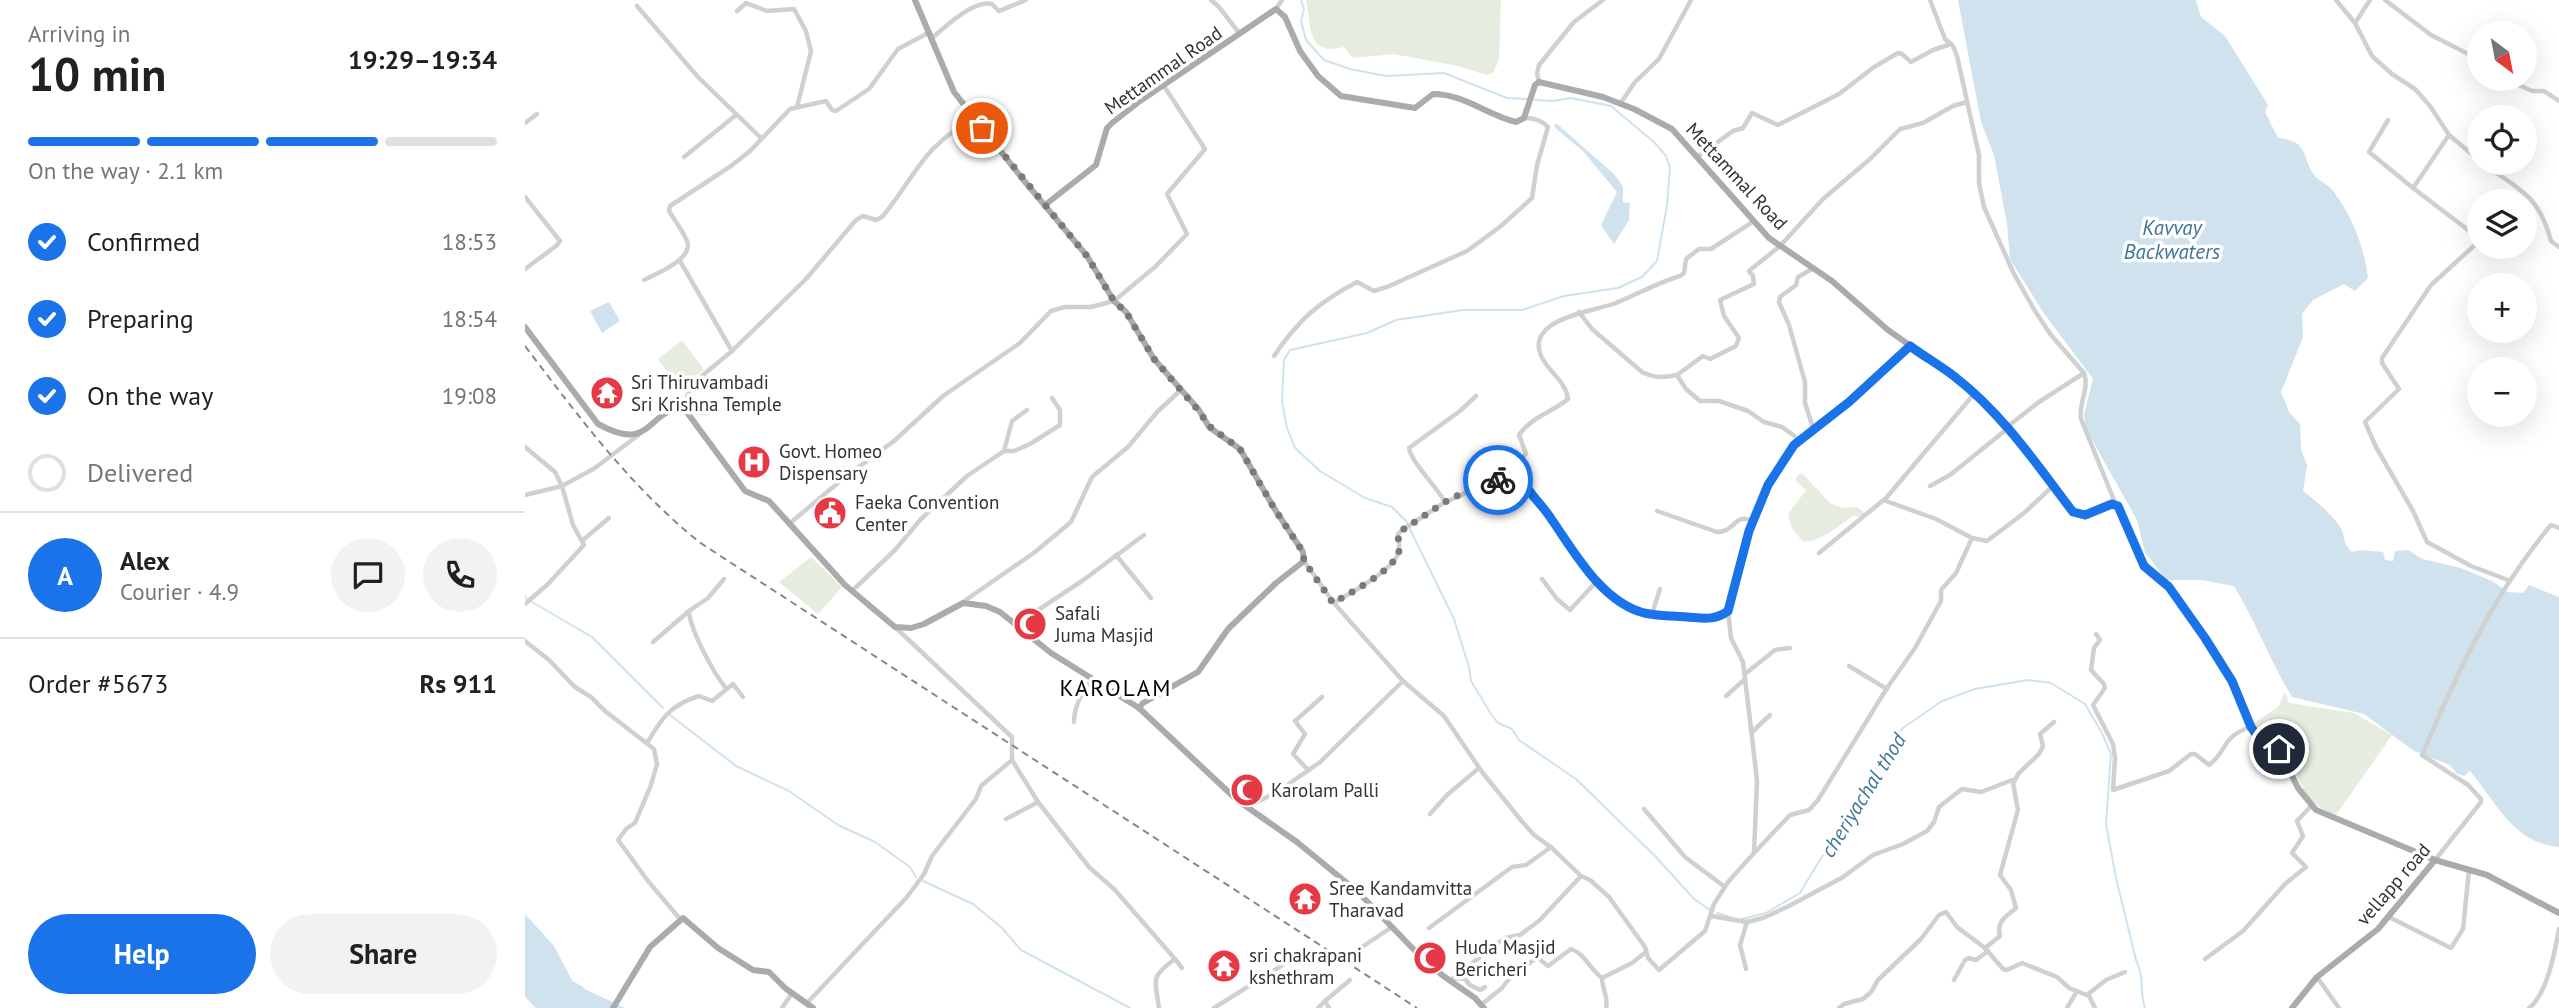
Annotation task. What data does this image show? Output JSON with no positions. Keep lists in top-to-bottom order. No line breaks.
{"streets":{"main road":["Mettammal Road","vellapp road"]},"districts":["KAROLAM"],"water":["Kavvay Backwaters","cheriyachal thod"],"places":{"temple":["Sri Thiruvambadi Sri Krishna Temple","Sree Kandamvitta Tharavad","sri chakrapani kshethram"],"hospital":["Govt. Homeo Dispensary"],"public building":["Faeka Convention Center"],"mosque":["Safali Juma Masjid","Karolam Palli","Huda Masjid Bericheri"]},"north":"bottom right","page":{"heading":["10 min","Arriving in","19:29–19:34"],"panel":["Alex","Courier · 4.9","Order #5673","Rs 911"],"map_buttons":["+","−"],"bar":"On the way · 2.1 km","list":[["Confirmed","18:53"],["Preparing","18:54"],["On the way","19:08"],"Delivered"],"round":"A","buttons":["Help","Share"]}}
